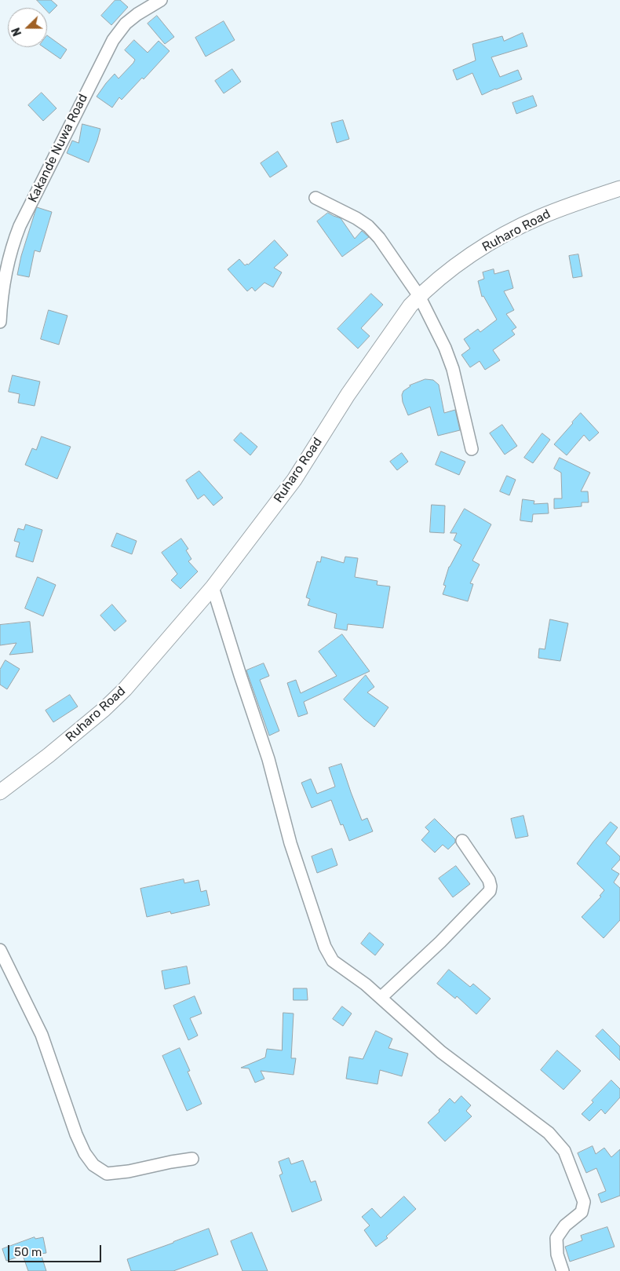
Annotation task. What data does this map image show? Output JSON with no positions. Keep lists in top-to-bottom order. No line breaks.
{"streets":{"street":["Kakande Nuwa Road","Ruharo Road"]},"scale_bar":"50 m","north":"left"}
